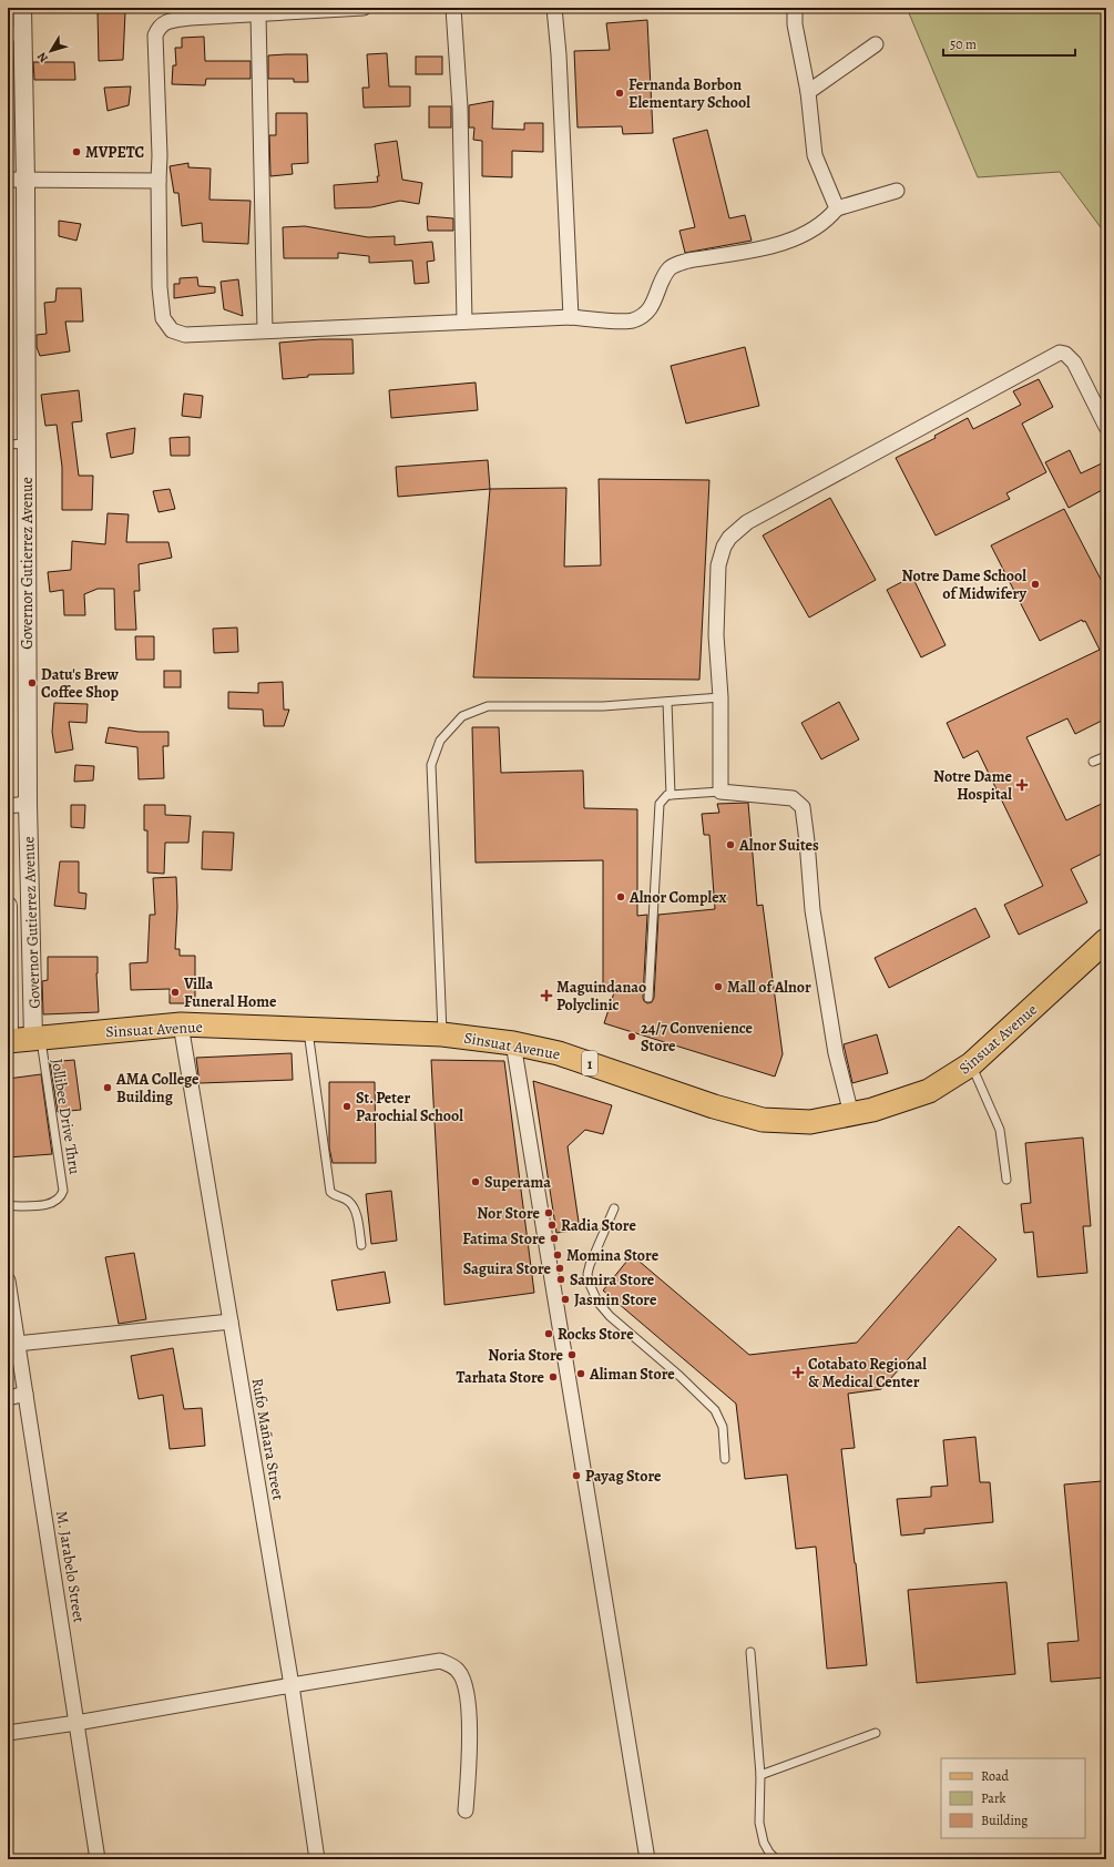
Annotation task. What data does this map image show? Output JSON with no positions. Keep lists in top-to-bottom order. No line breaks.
{"streets":{"main road":["Sinsuat Avenue","1"],"street":["Governor Gutierrez Avenue","Rufo Mañara Street","M. Jarabelo Street"],"lane":["Jollibee Drive Thru"]},"crossings":[["Governor Gutierrez Avenue","Sinsuat Avenue"],["Governor Gutierrez Avenue","Jollibee Drive Thru"],["Sinsuat Avenue","Jollibee Drive Thru"],["Sinsuat Avenue","Rufo Mañara Street"]],"places":{"other":["Fernanda Borbon Elementary School","MVPETC","Notre Dame School of Midwifery","Datu's Brew Coffee Shop","Alnor Suites","Alnor Complex","Mall of Alnor","Villa Funeral Home","24/7 Convenience Store","AMA College Building","St. Peter Parochial School","Superama","Nor Store","Radia Store","Fatima Store","Momina Store","Saguira Store","Samira Store","Jasmin Store","Rocks Store","Noria Store","Aliman Store","Tarhata Store","Payag Store"],"health":["Notre Dame Hospital","Maguindanao Polyclinic","Cotabato Regional & Medical Center"]},"legend":["Road","Park","Building"],"scale_bar":"50 m","north":"bottom left"}
